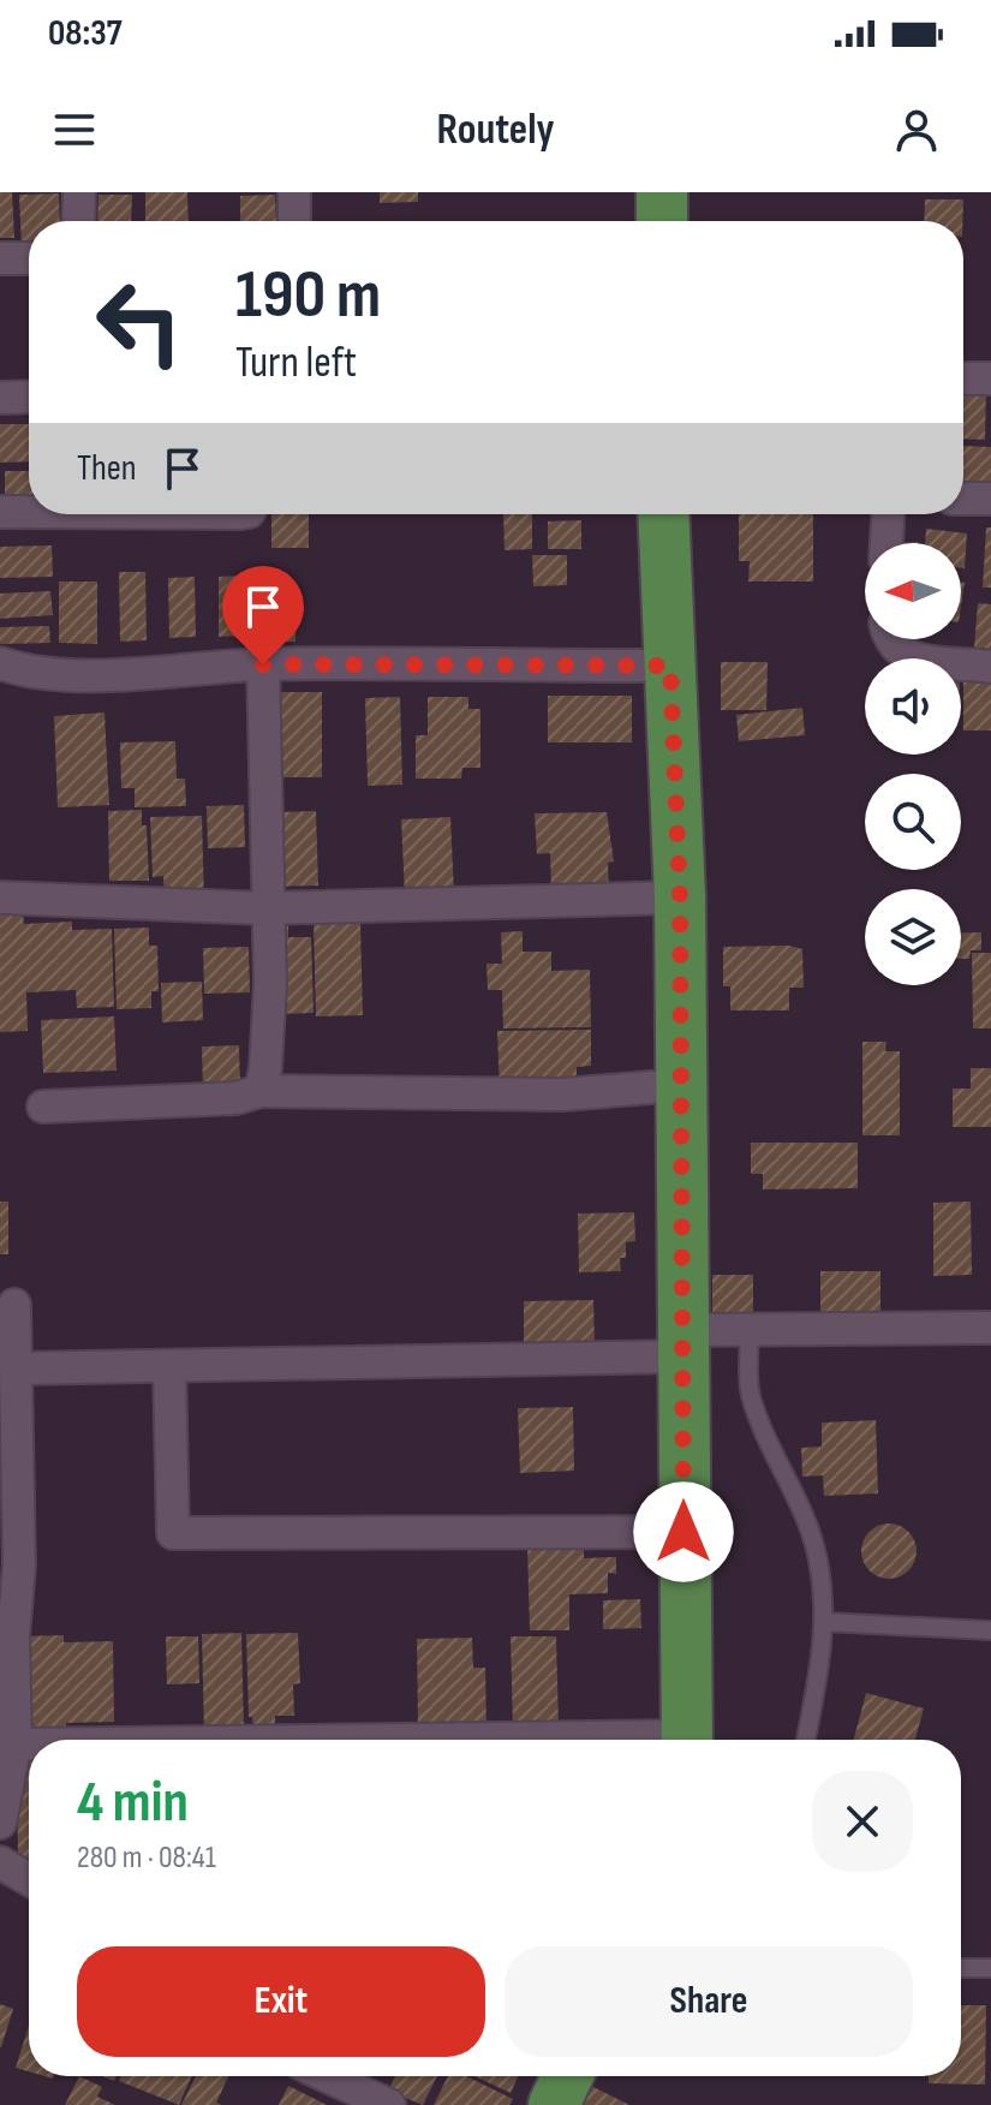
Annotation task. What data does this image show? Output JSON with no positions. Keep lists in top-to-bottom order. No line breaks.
{"north":"left","page":{"status":"08:37","header":"Routely","turn":["190 m","Turn left"],"then":"Then","heading":["4 min","280 m · 08:41"],"buttons":["Exit","Share"]}}
